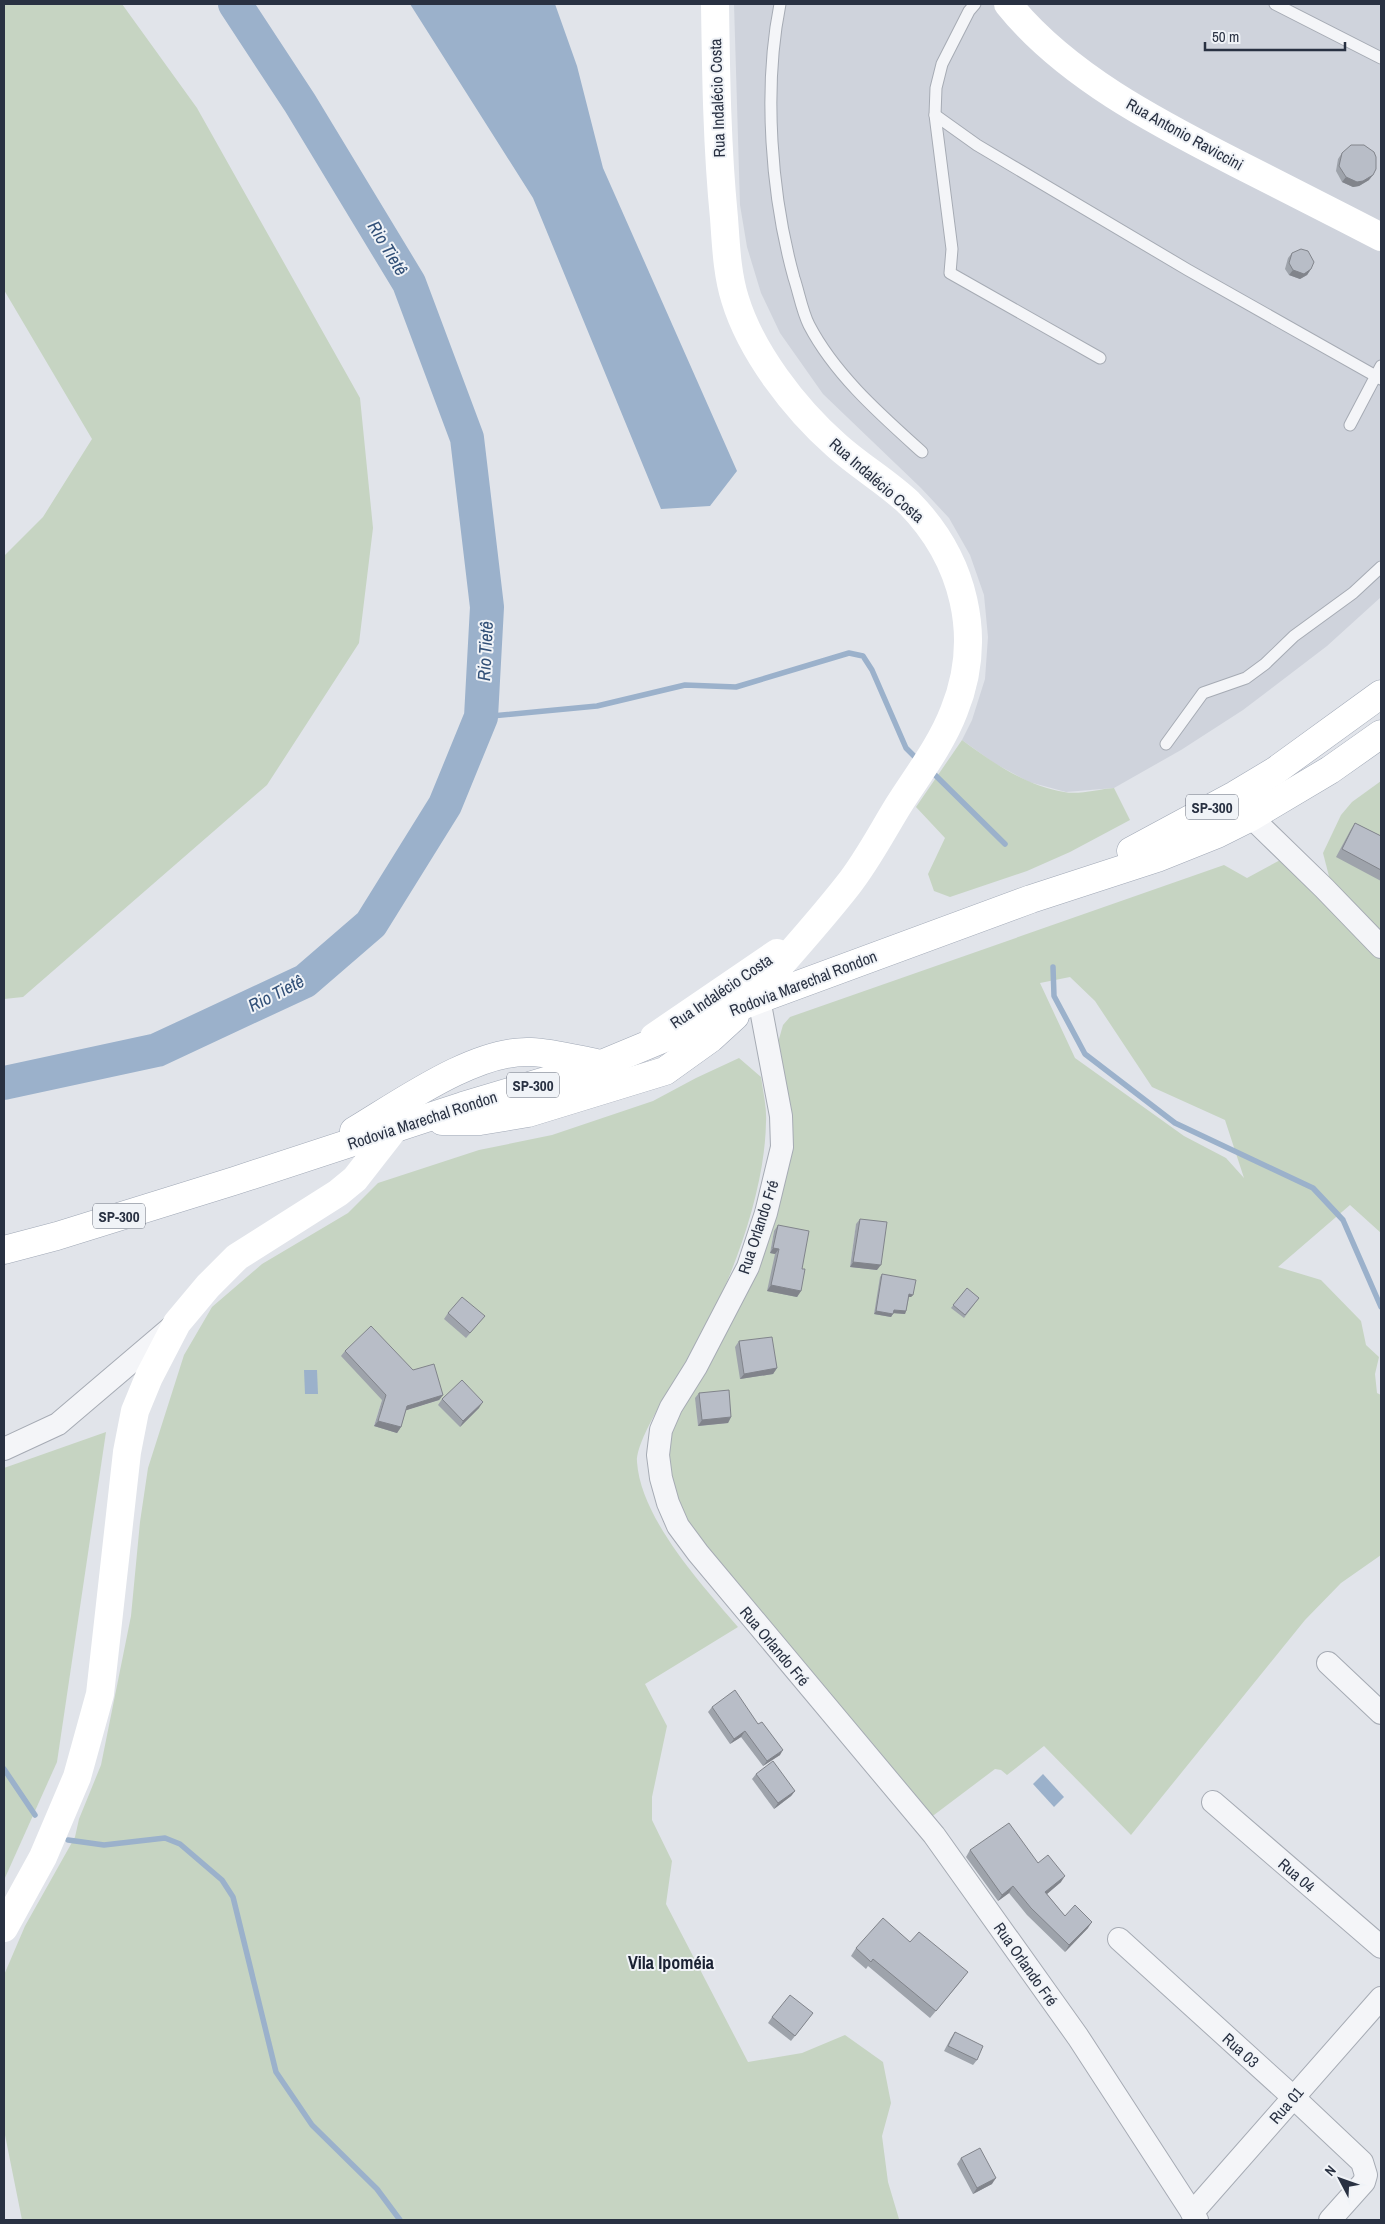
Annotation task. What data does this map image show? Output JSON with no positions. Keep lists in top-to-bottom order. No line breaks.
{"streets":{"main road":["Rua Indalécio Costa","Rua Antonio Raviccini","SP-300","Rodovia Marechal Rondon"],"street":["Rua Orlando Fré","Rua 04","Rua 03","Rua 01"]},"crossings":[["Rua Indalécio Costa","Rodovia Marechal Rondon"],["Rua Indalécio Costa","Rua Orlando Fré"],["Rodovia Marechal Rondon","Rua Orlando Fré"],["Rua Orlando Fré","Rua 01"],["Rua 03","Rua 01"]],"districts":["Vila Ipoméia"],"water":["Rio Tietê"],"scale_bar":"50 m","north":"top left"}
